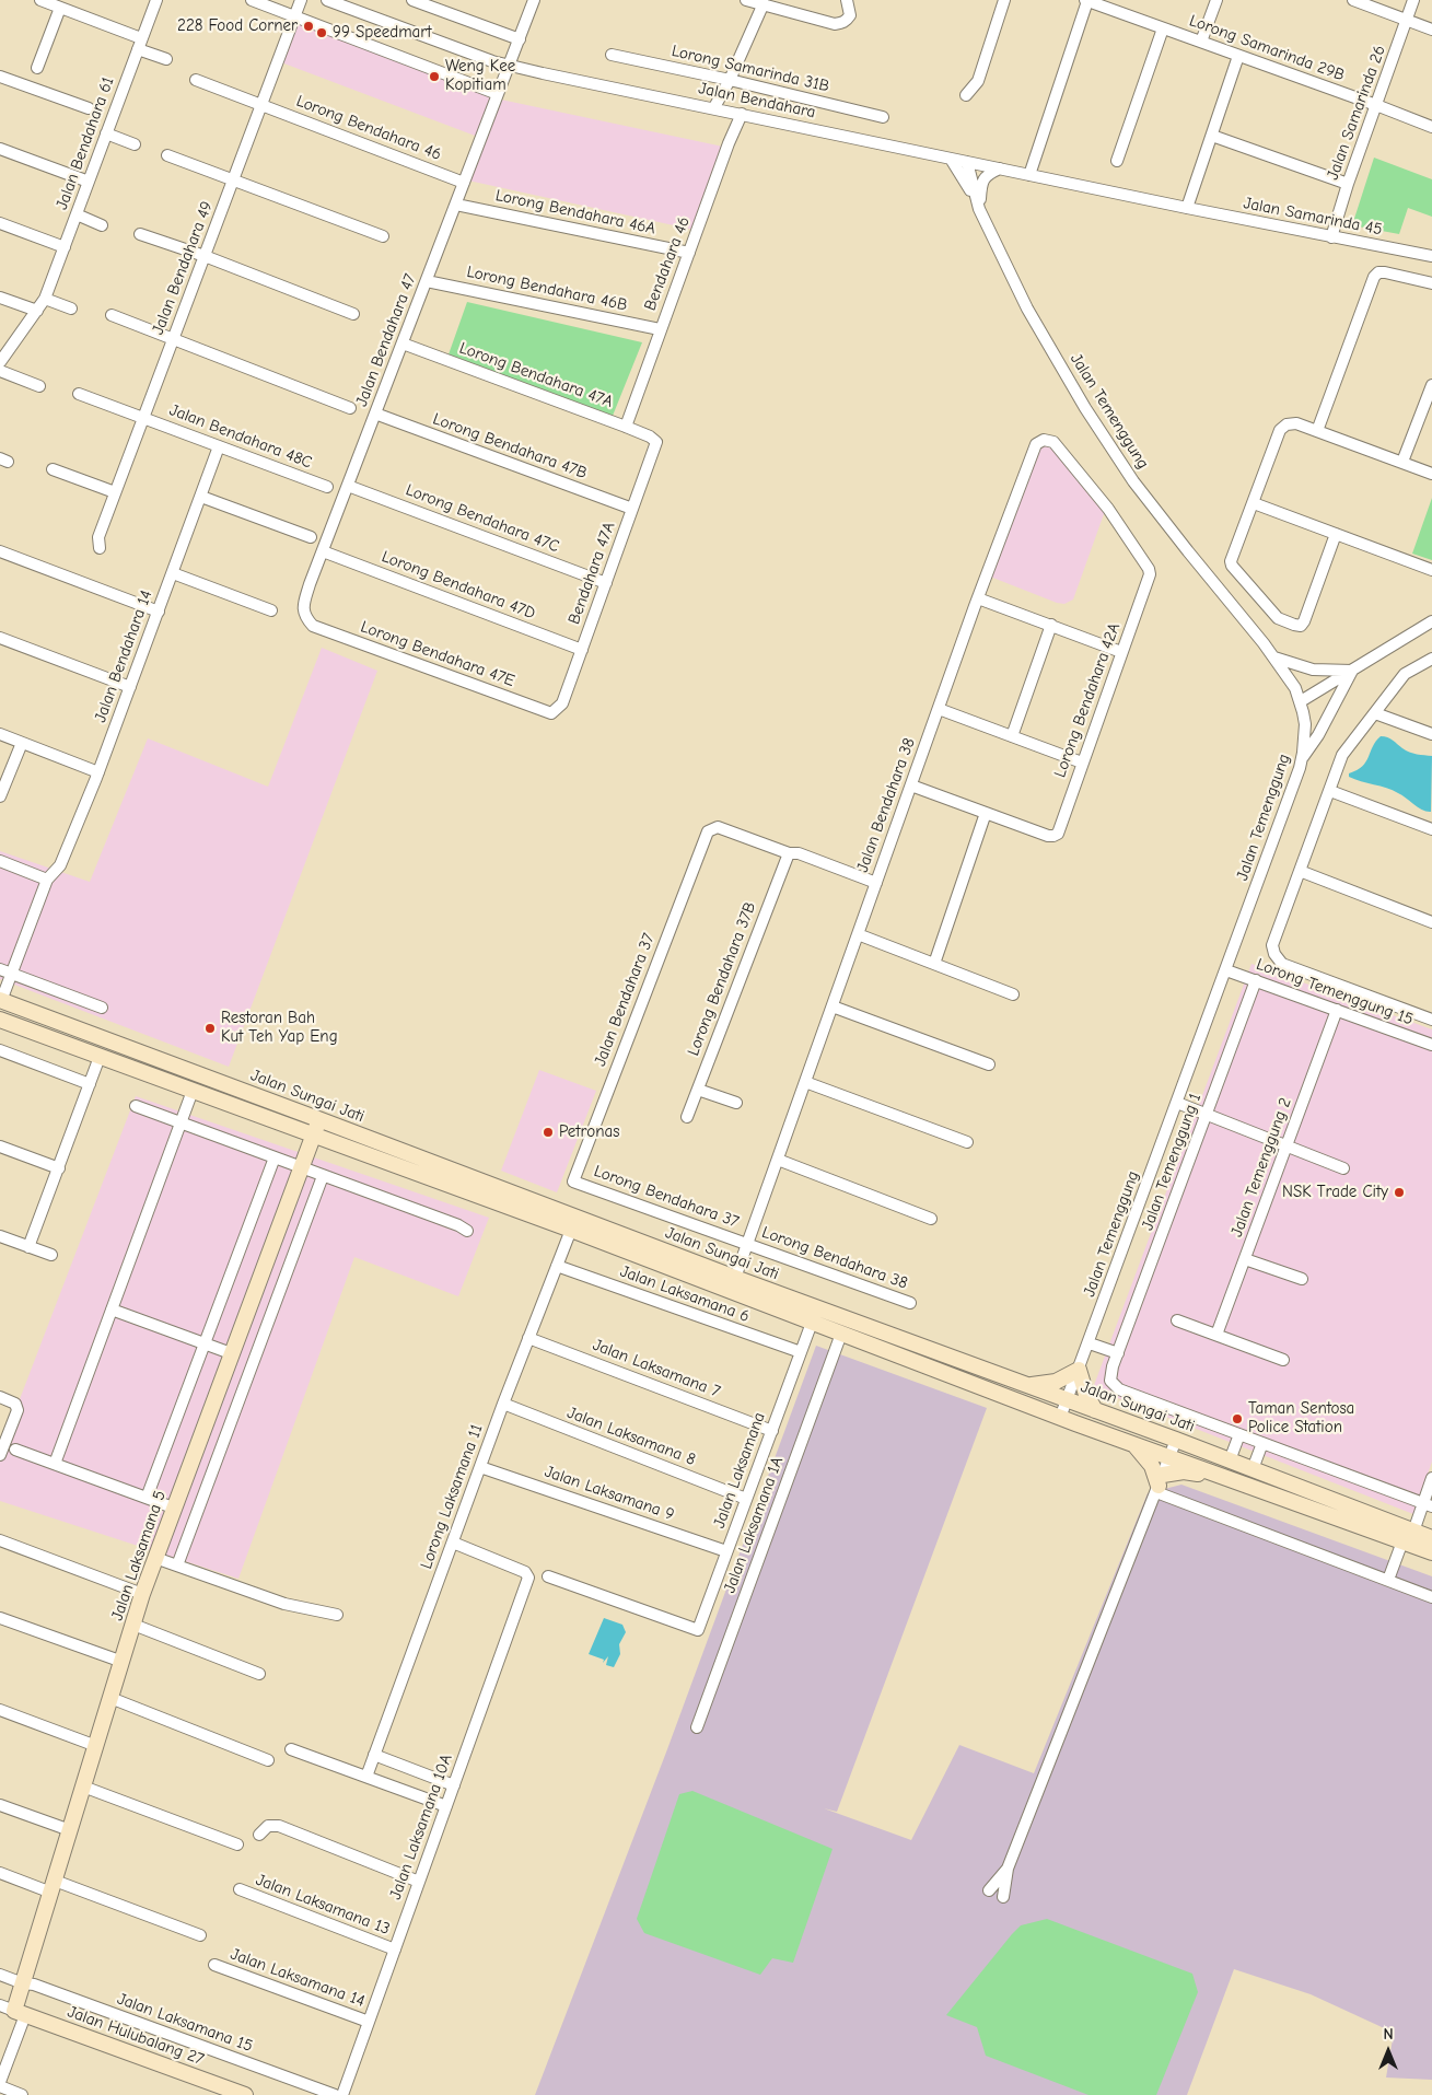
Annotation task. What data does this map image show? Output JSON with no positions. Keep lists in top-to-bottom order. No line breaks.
{"streets":{"main road":["Jalan Sungai Jati","Jalan Laksamana 5","Jalan Hulubalang 27"],"street":["Lorong Samarinda 29B","Lorong Samarinda 31B","Jalan Bendahara","Jalan Samarinda 26","Lorong Bendahara 46","Jalan Bendahara 61","Lorong Bendahara 46A","Jalan Samarinda 45","Bendahara 46","Jalan Bendahara 49","Lorong Bendahara 46B","Jalan Bendahara 47","Lorong Bendahara 47A","Jalan Temenggung","Jalan Bendahara 48C","Lorong Bendahara 47B","Lorong Bendahara 47C","Bendahara 47A","Lorong Bendahara 47D","Lorong Bendahara 47E","Jalan Bendahara 14","Lorong Bendahara 42A","Jalan Bendahara 38","Lorong Bendahara 37B","Lorong Temenggung 15","Jalan Bendahara 37","Jalan Temenggung 1","Jalan Temenggung 2","Lorong Bendahara 37","Lorong Bendahara 38","Jalan Laksamana 6","Jalan Laksamana 7","Jalan Laksamana 8","Jalan Laksamana","Jalan Laksamana 9","Lorong Laksamana 11","Jalan Laksamana 1A","Jalan Laksamana 10A","Jalan Laksamana 13","Jalan Laksamana 14","Jalan Laksamana 15"]},"crossings":[["Lorong Samarinda 29B","Jalan Samarinda 26"],["Jalan Bendahara","Jalan Samarinda 45"],["Jalan Bendahara","Bendahara 46"],["Jalan Bendahara","Jalan Bendahara 47"],["Jalan Bendahara","Jalan Temenggung"],["Jalan Samarinda 26","Jalan Samarinda 45"],["Lorong Bendahara 46","Jalan Bendahara 49"],["Lorong Bendahara 46","Jalan Bendahara 47"],["Lorong Bendahara 46A","Bendahara 46"],["Lorong Bendahara 46A","Jalan Bendahara 47"],["Bendahara 46","Lorong Bendahara 46B"],["Bendahara 46","Lorong Bendahara 47A"],["Jalan Bendahara 49","Jalan Bendahara 48C"],["Lorong Bendahara 46B","Jalan Bendahara 47"],["Jalan Bendahara 47","Lorong Bendahara 47A"],["Jalan Bendahara 47","Lorong Bendahara 47B"],["Jalan Bendahara 47","Lorong Bendahara 47C"],["Jalan Bendahara 47","Lorong Bendahara 47D"],["Jalan Bendahara 47","Lorong Bendahara 47E"],["Lorong Bendahara 47A","Bendahara 47A"],["Jalan Temenggung","Lorong Temenggung 15"],["Jalan Temenggung","Jalan Sungai Jati"],["Jalan Bendahara 48C","Jalan Bendahara 14"],["Lorong Bendahara 47B","Bendahara 47A"],["Lorong Bendahara 47C","Bendahara 47A"],["Bendahara 47A","Lorong Bendahara 47D"],["Bendahara 47A","Lorong Bendahara 47E"],["Jalan Bendahara 14","Jalan Sungai Jati"],["Lorong Bendahara 42A","Jalan Bendahara 38"],["Jalan Bendahara 38","Jalan Sungai Jati"],["Jalan Bendahara 38","Lorong Bendahara 37"],["Jalan Bendahara 38","Lorong Bendahara 38"],["Lorong Bendahara 37B","Jalan Bendahara 37"],["Lorong Temenggung 15","Jalan Temenggung 1"],["Lorong Temenggung 15","Jalan Temenggung 2"],["Jalan Bendahara 37","Lorong Bendahara 37"],["Jalan Sungai Jati","Jalan Laksamana"],["Jalan Sungai Jati","Lorong Laksamana 11"],["Jalan Sungai Jati","Jalan Laksamana 1A"],["Jalan Sungai Jati","Jalan Laksamana 5"],["Lorong Bendahara 37","Lorong Bendahara 38"],["Jalan Laksamana 6","Jalan Laksamana"],["Jalan Laksamana 6","Lorong Laksamana 11"],["Jalan Laksamana 7","Jalan Laksamana"],["Jalan Laksamana 7","Lorong Laksamana 11"],["Jalan Laksamana 8","Jalan Laksamana"],["Jalan Laksamana 8","Lorong Laksamana 11"],["Jalan Laksamana","Jalan Laksamana 9"],["Jalan Laksamana 9","Lorong Laksamana 11"],["Lorong Laksamana 11","Jalan Laksamana 10A"],["Jalan Laksamana 5","Jalan Laksamana 15"],["Jalan Laksamana 5","Jalan Hulubalang 27"],["Jalan Laksamana 10A","Jalan Laksamana 13"],["Jalan Laksamana 10A","Jalan Laksamana 14"]],"places":["228 Food Corner","99 Speedmart","Weng Kee Kopitiam","Restoran Bah Kut Teh Yap Eng","Petronas","NSK Trade City","Taman Sentosa Police Station"],"north":"top"}
